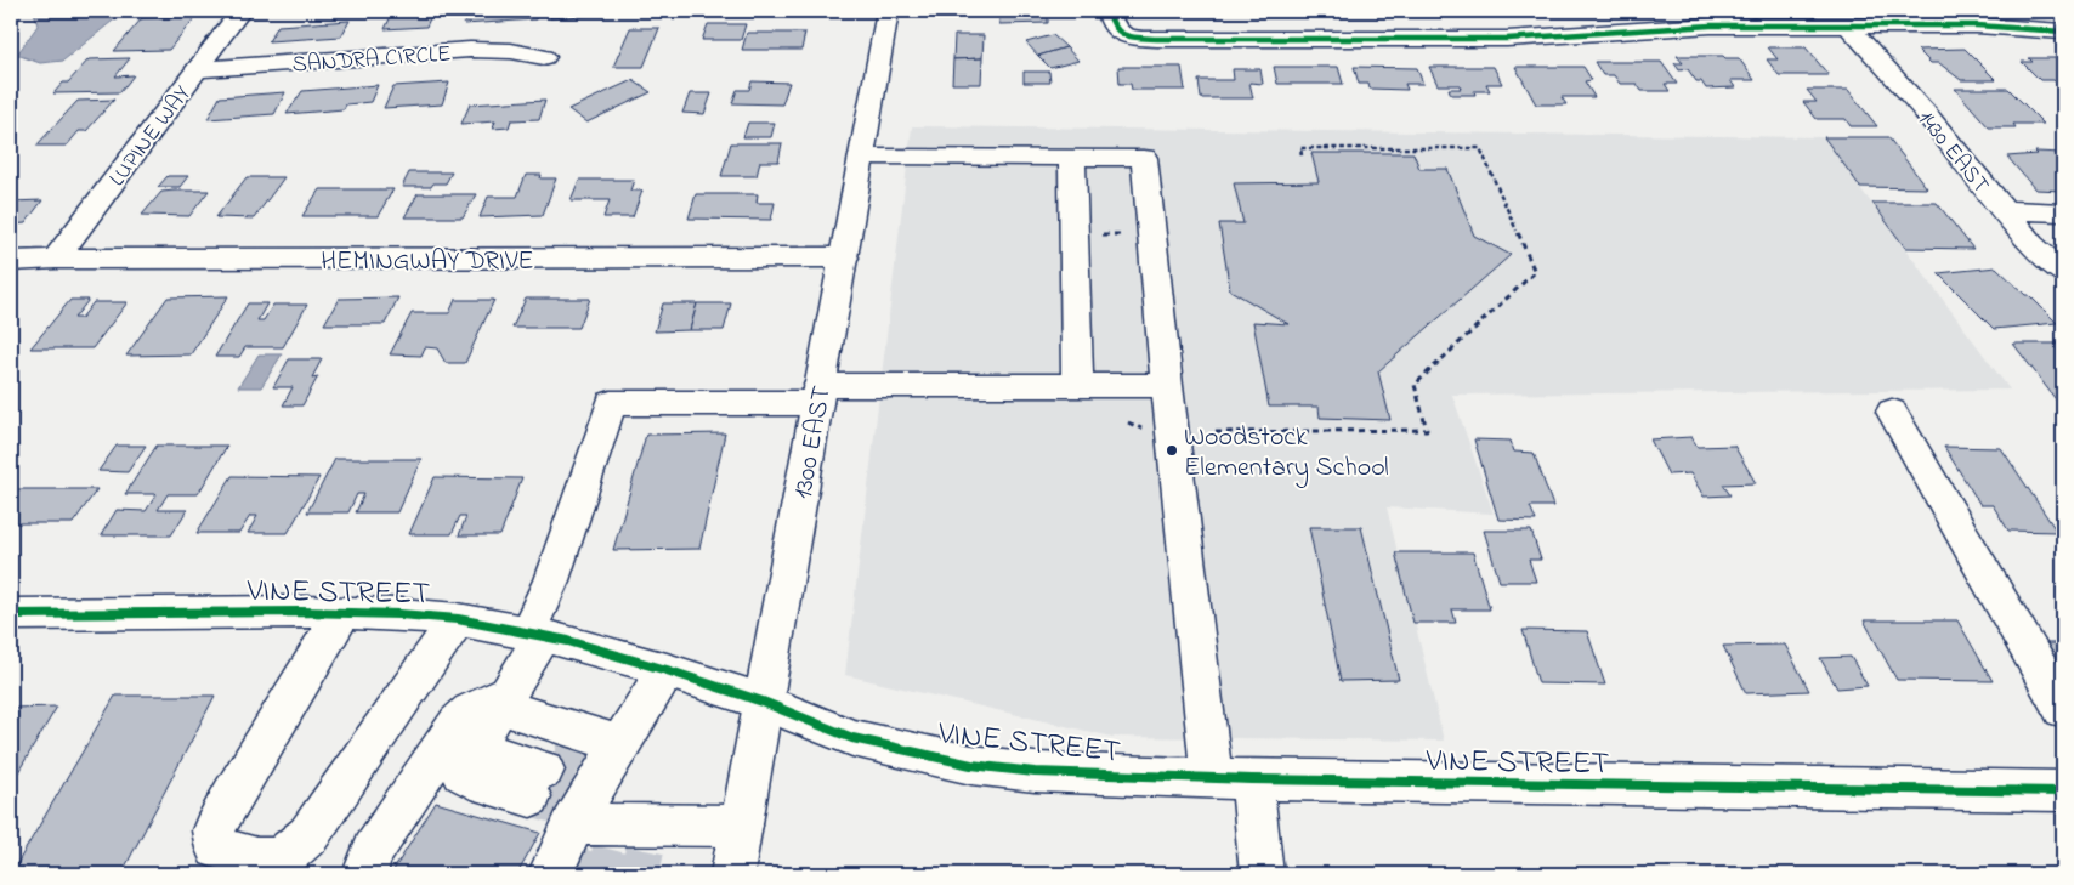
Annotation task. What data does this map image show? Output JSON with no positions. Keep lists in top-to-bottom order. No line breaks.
{"streets":{"street":["SANDRA CIRCLE","LUPINE WAY","1430 EAST","HEMINGWAY DRIVE","1300 EAST","VINE STREET"]},"crossings":[["SANDRA CIRCLE","LUPINE WAY"],["LUPINE WAY","HEMINGWAY DRIVE"],["HEMINGWAY DRIVE","1300 EAST"],["1300 EAST","VINE STREET"]],"places":["Woodstock Elementary School"]}
